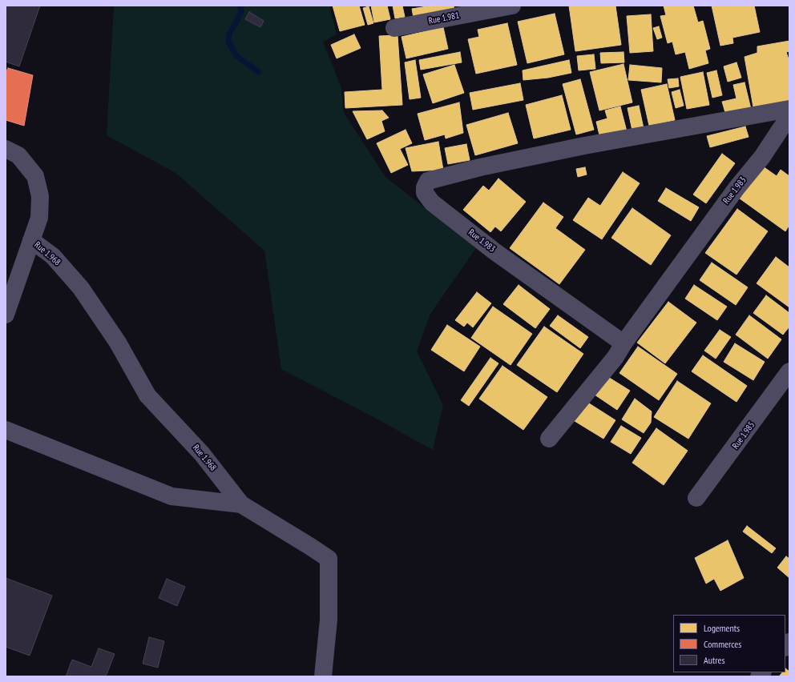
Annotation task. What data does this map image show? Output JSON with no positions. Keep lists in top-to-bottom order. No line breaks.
{"streets":{"street":["Rue 1.981","Rue 1.983","Rue 1.968","Rue 1.985"]},"legend":["Logements","Commerces","Autres"]}
